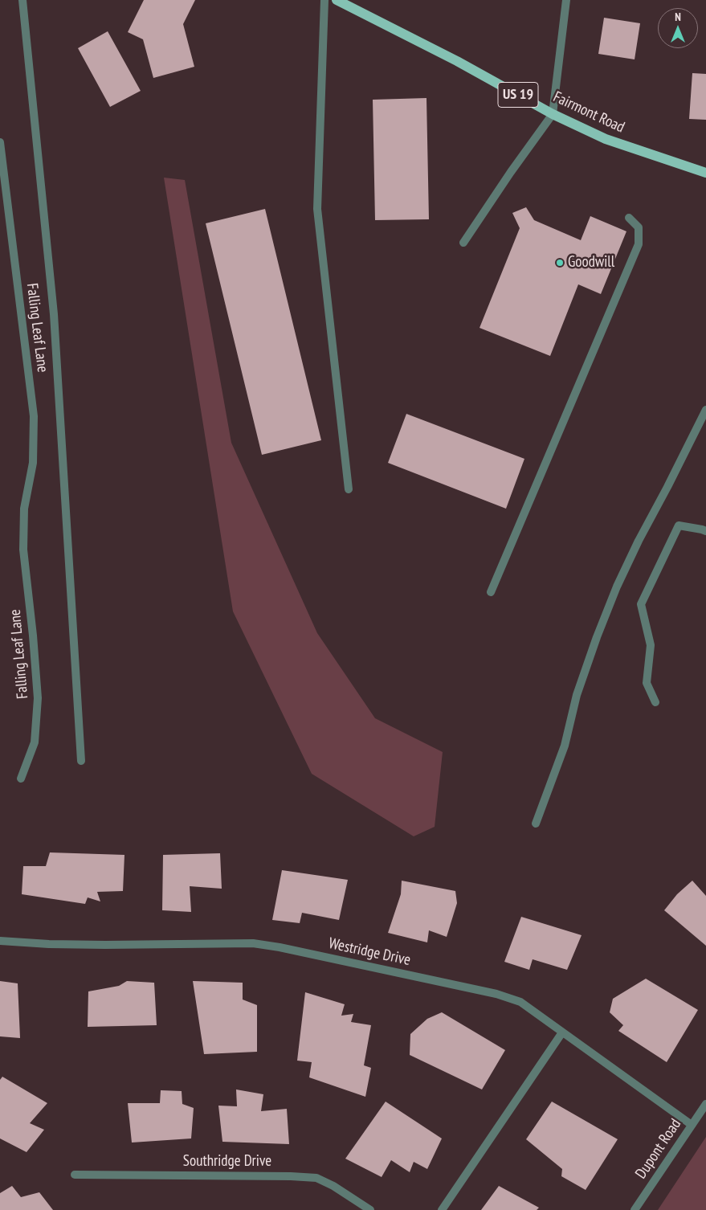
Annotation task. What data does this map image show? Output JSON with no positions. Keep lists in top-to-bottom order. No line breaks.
{"streets":{"main road":["US 19","Fairmont Road"],"street":["Falling Leaf Lane","Westridge Drive","Dupont Road","Southridge Drive"]},"crossings":[["Westridge Drive","Dupont Road"]],"places":["Goodwill"],"north":"top"}
